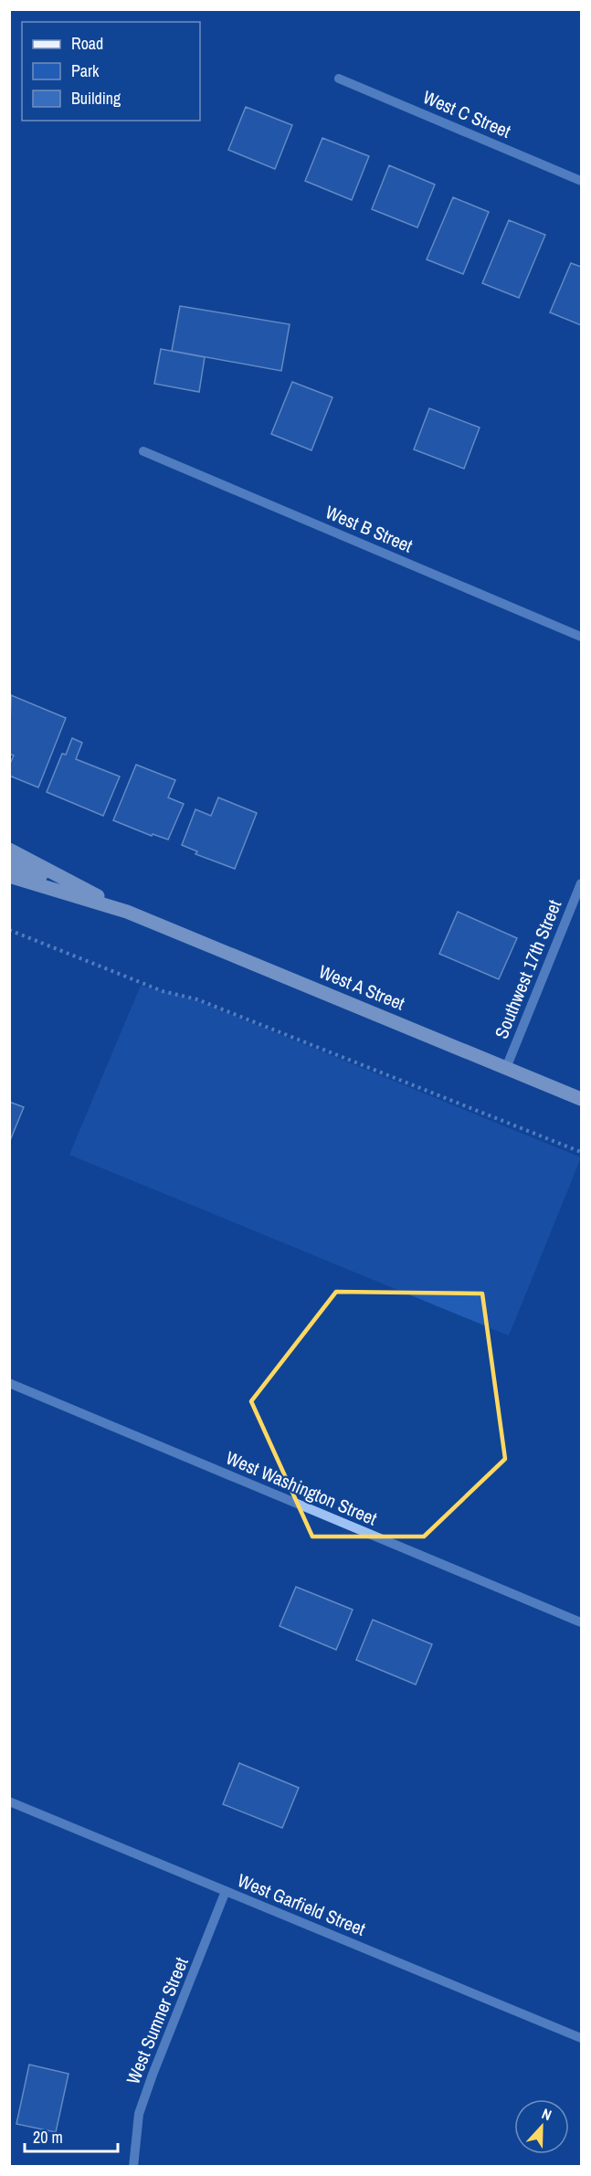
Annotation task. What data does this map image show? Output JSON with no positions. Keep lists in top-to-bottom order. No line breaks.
{"streets":{"main road":["West A Street"],"street":["West C Street","West B Street","Southwest 17th Street","West Washington Street","West Garfield Street","West Sumner Street"]},"crossings":[["Southwest 17th Street","West A Street"],["West Garfield Street","West Sumner Street"]],"legend":["Road","Park","Building"],"scale_bar":"20 m","north":"top"}
